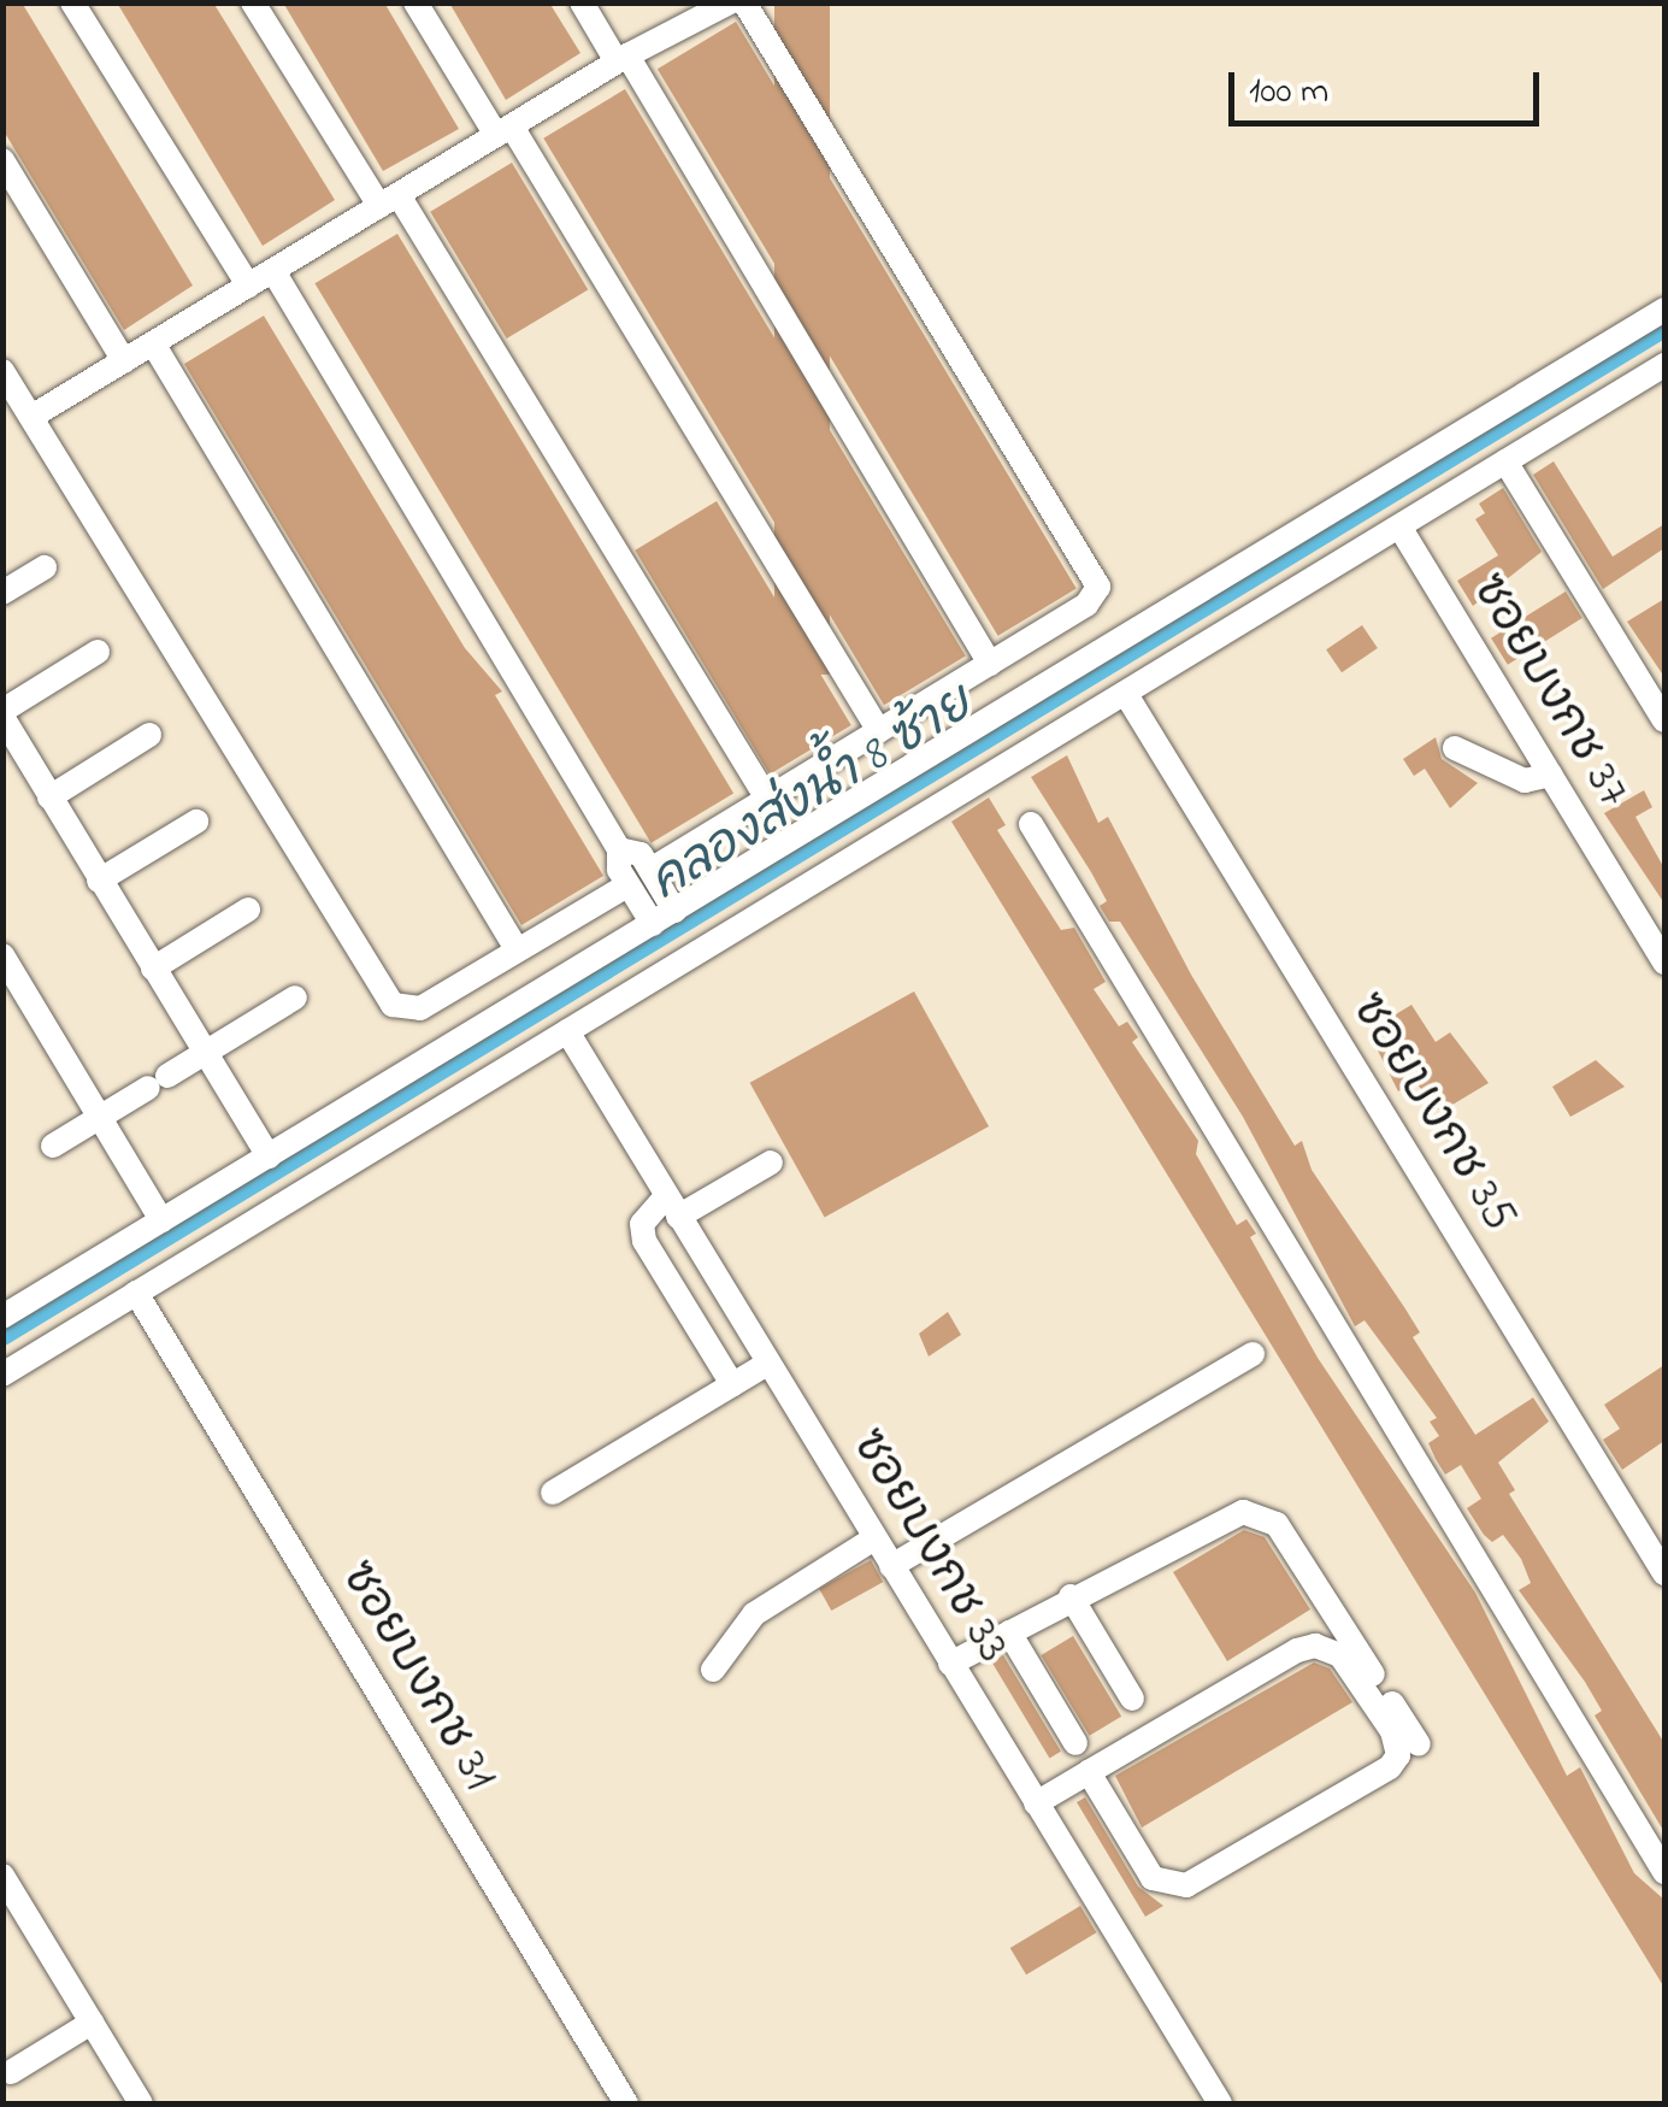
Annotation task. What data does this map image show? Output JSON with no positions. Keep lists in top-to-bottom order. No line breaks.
{"streets":{"street":["ซอยบงกช 37","ซอยบงกช 35","ซอยบงกช 33","ซอยบงกช 31"]},"water":["คลองส่งน้ำ 8 ซ้าย"],"scale_bar":"100 m"}
